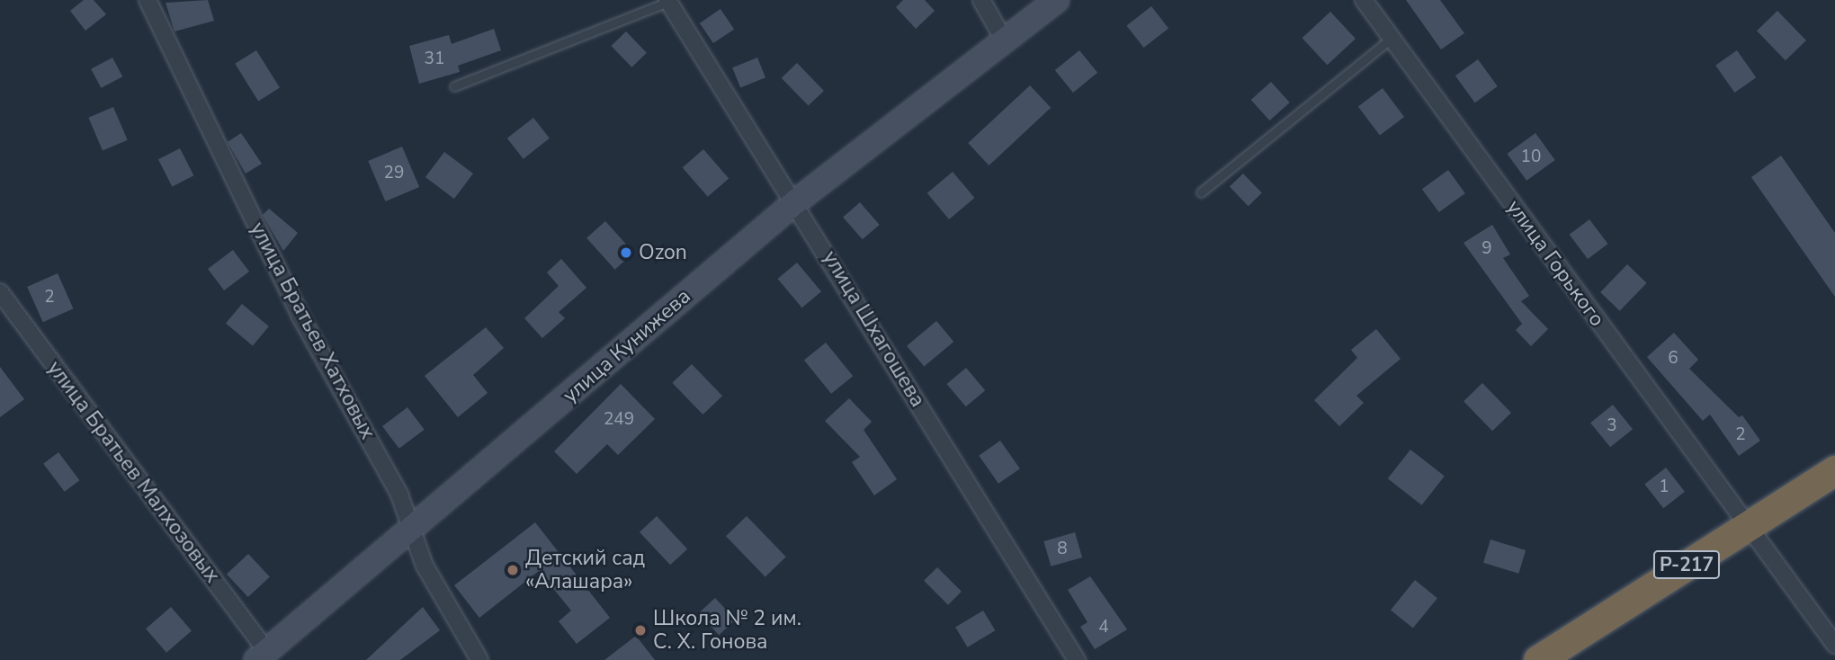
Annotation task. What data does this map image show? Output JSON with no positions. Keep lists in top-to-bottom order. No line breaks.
{"streets":{"highway":["Р-217"],"street":["улица Горького","улица Шхагошева","улица Братьев Хатховых","улица Кунижева","улица Братьев Малхозовых"]},"crossings":[["улица Горького","Р-217"],["улица Шхагошева","улица Кунижева"],["улица Братьев Хатховых","улица Кунижева"],["улица Кунижева","улица Братьев Малхозовых"]],"places":["Ozon","Детский сад «Алашара»","Школа № 2 им. С. Х. Гонова"],"house_numbers":["31","10","29","9","2","6","249","3","2","1","8","4"]}
